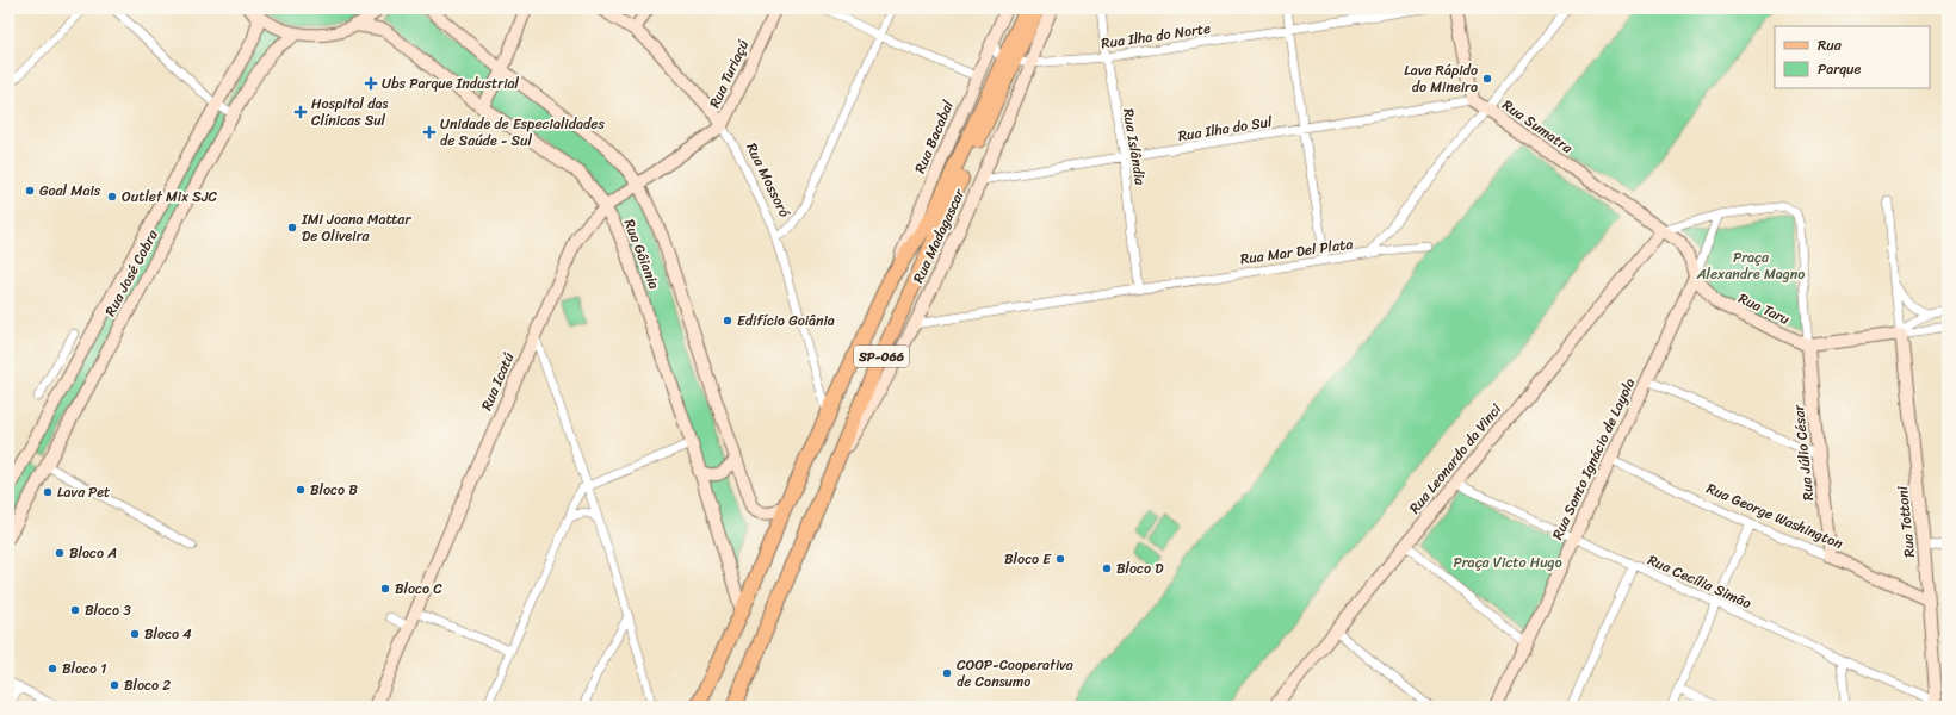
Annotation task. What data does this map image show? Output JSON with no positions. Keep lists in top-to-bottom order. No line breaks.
{"streets":{"main road":["SP-066"],"street":["Rua Ilha do Norte","Rua Turiaçú","Rua Sumatra","Rua Ilha do Sul","Rua Bacabal","Rua Islândia","Rua Mossoró","Rua Madagascar","Rua Mar Del Plata","Rua Gôiania","Rua José Cobra","Rua Taru","Rua Icatú","Rua Júlio César","Rua Leonardo da Vinci","Rua Santo Ignácio de Layola","Rua George Washington","Rua Tottoni","Rua Cecília Simão"]},"crossings":[["Rua Ilha do Norte","Rua Islândia"],["Rua Ilha do Norte","Rua Madagascar"],["Rua Ilha do Norte","SP-066"],["Rua Turiaçú","Rua Mossoró"],["Rua Turiaçú","Rua Icatú"],["Rua Sumatra","Rua Ilha do Sul"],["Rua Sumatra","Rua Mar Del Plata"],["Rua Sumatra","Rua Taru"],["Rua Sumatra","Rua Leonardo da Vinci"],["Rua Ilha do Sul","Rua Islândia"],["Rua Ilha do Sul","Rua Madagascar"],["Rua Bacabal","SP-066"],["Rua Islândia","Rua Mar Del Plata"],["Rua Mossoró","SP-066"],["Rua Mossoró","Rua Icatú"],["Rua Madagascar","Rua Mar Del Plata"],["Rua Madagascar","SP-066"],["Rua Gôiania","SP-066"],["Rua Gôiania","Rua Icatú"],["Rua Taru","Rua Júlio César"],["Rua Taru","Rua Leonardo da Vinci"],["Rua Taru","Rua Santo Ignácio de Layola"],["Rua Júlio César","Rua George Washington"],["Rua Leonardo da Vinci","Rua Cecília Simão"],["Rua Santo Ignácio de Layola","Rua George Washington"],["Rua Santo Ignácio de Layola","Rua Cecília Simão"],["Rua George Washington","Rua Tottoni"],["Rua Tottoni","Rua Cecília Simão"]],"parks":["Praça Alexandre Magno","Praça Victo Hugo"],"places":{"other":["Lava Rápido do Mineiro","Goal Mais","Outlet Mix SJC","IMI Joana Mattar De Oliveira","Edifício Goiânia","Bloco B","Lava Pet","Bloco A","Bloco E","Bloco D","Bloco C","Bloco 3","Bloco 4","Bloco 1","COOP-Cooperativa de Consumo","Bloco 2"],"health":["Ubs Parque Industrial","Hospital das Clínicas Sul","Unidade de Especialidades de Saúde - Sul"]},"legend":["Rua","Parque"]}
